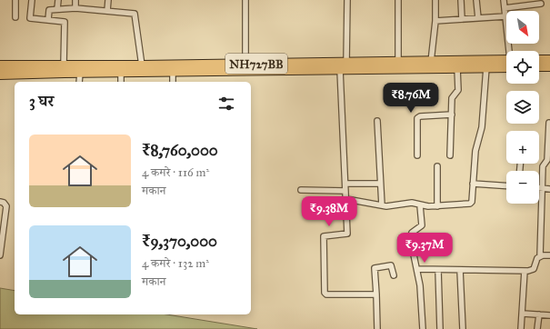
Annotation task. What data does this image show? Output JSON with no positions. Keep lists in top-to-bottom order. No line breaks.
{"streets":{"highway":["NH727BB"]},"north":"bottom right","page":{"map_buttons":["+","−"],"heading":"3 घर","price":["₹8.76M","₹9.38M","₹9.37M"],"list":[{"name":"₹8,760,000","note":"4 कमरे · 116 m² · मकान"},{"name":"₹9,370,000","note":"4 कमरे · 132 m² · मकान"}]}}
